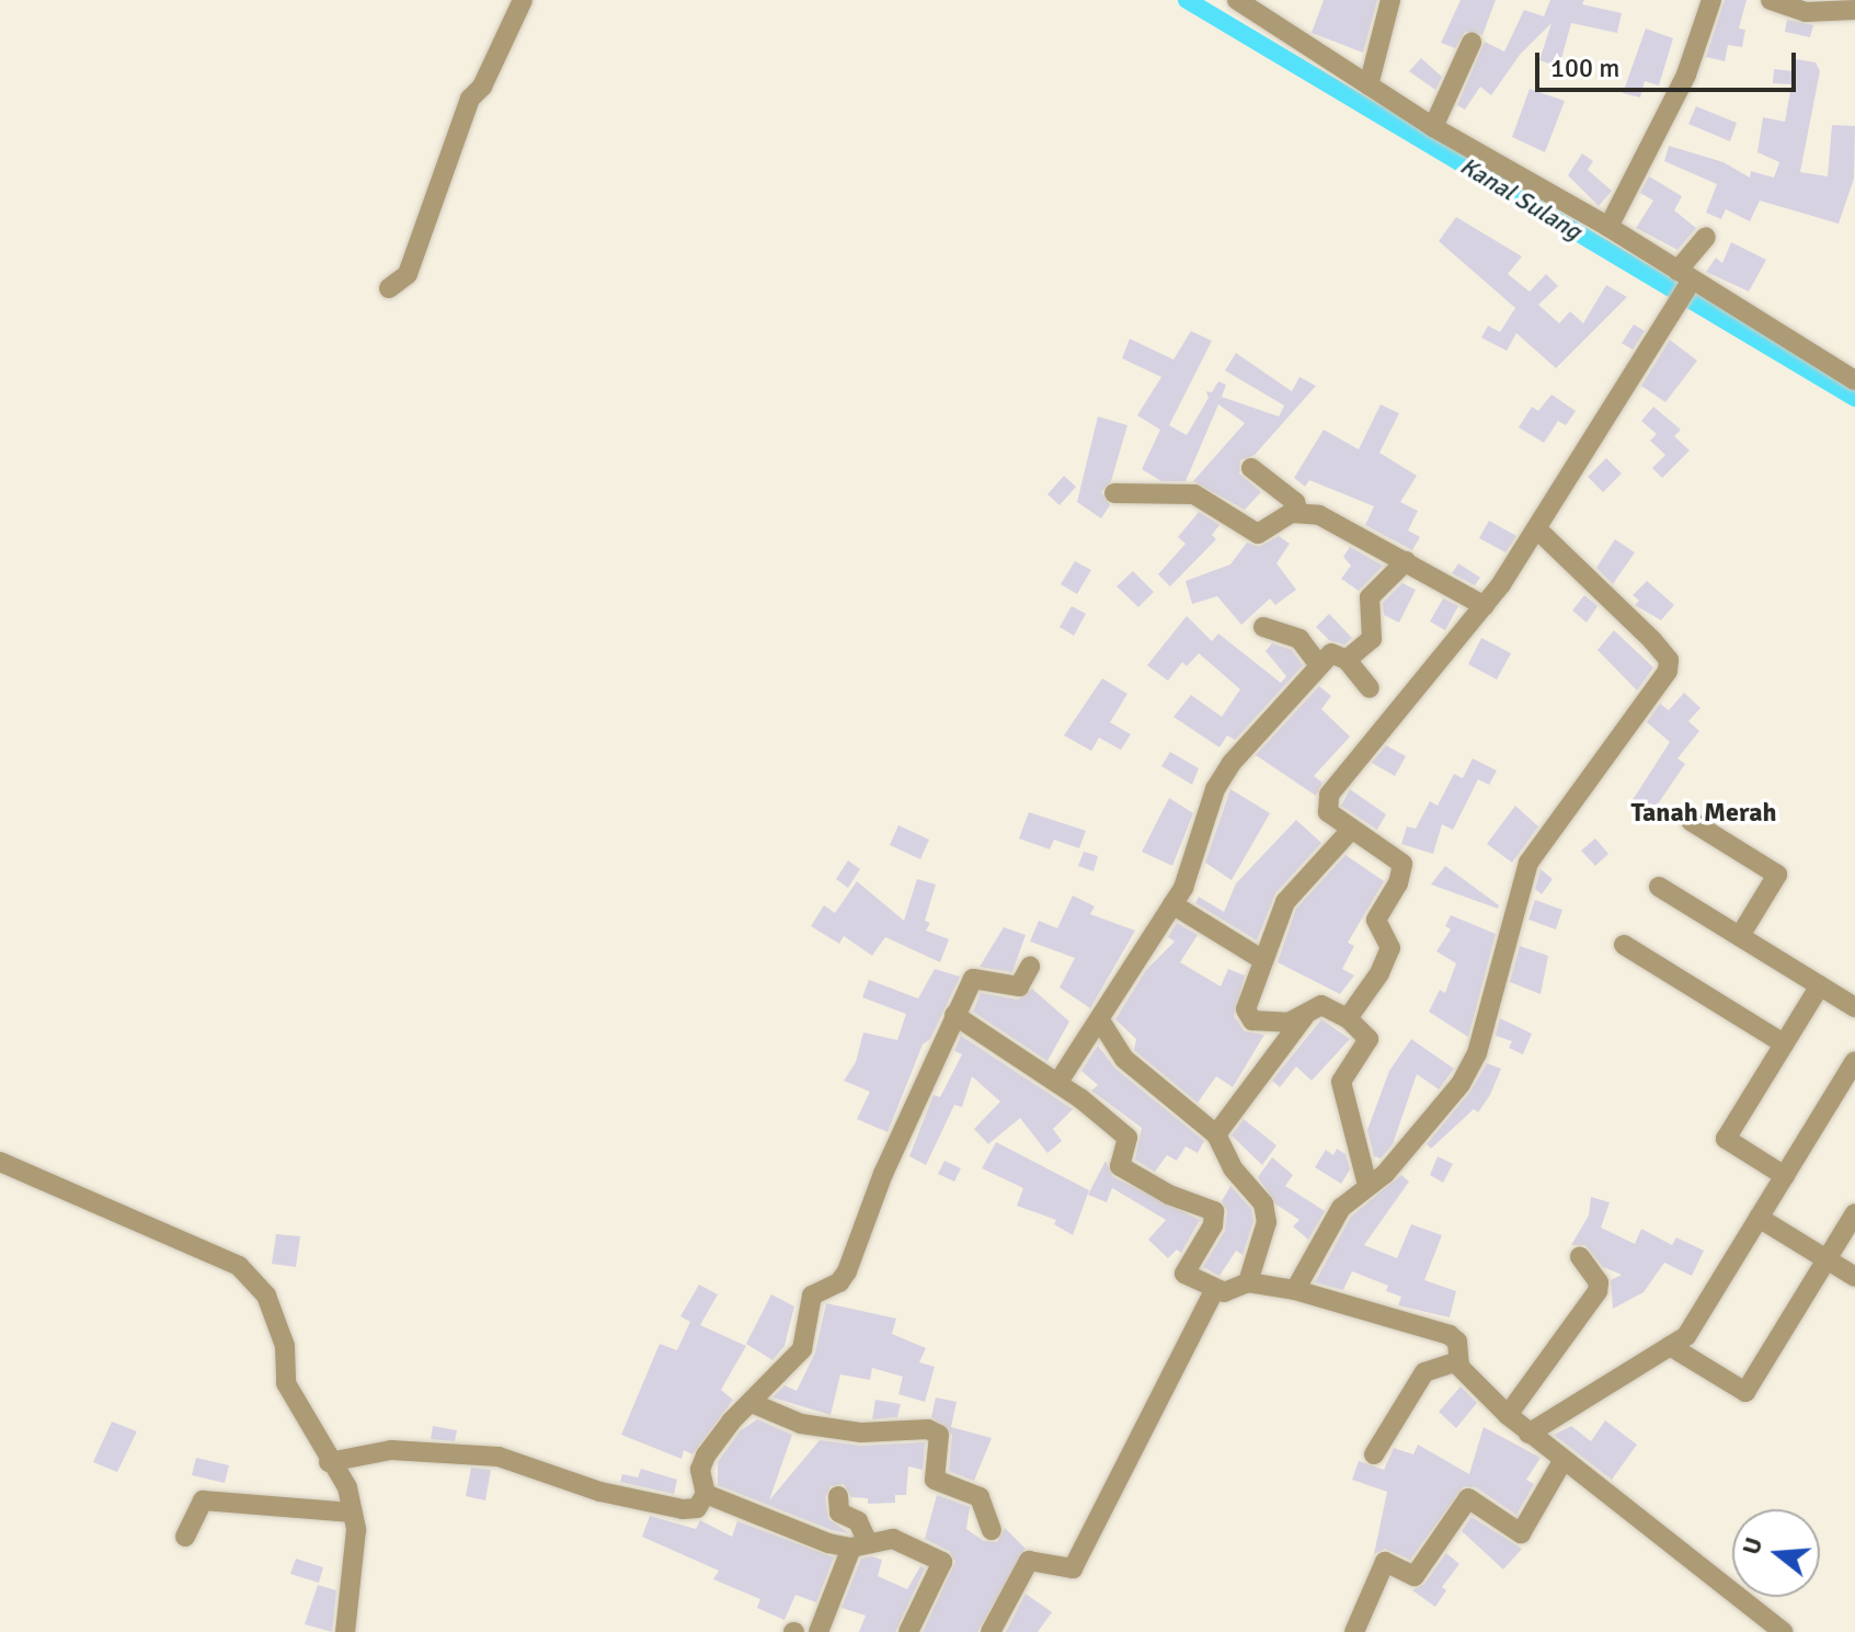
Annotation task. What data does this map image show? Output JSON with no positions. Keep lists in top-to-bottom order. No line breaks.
{"districts":["Tanah Merah"],"water":["Kanal Sulang"],"scale_bar":"100 m","north":"left"}
